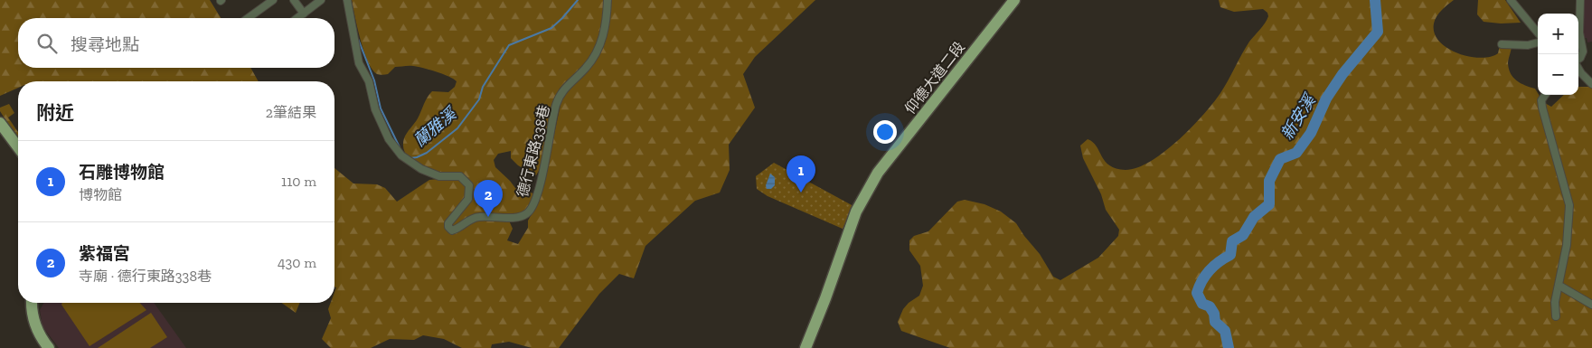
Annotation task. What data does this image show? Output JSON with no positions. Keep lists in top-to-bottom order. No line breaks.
{"streets":{"main road":["仰德大道二段"],"street":["德行東路338巷"]},"water":["新安溪","蘭雅溪"],"page":{"map_buttons":["+","−"],"search":"搜尋地點","heading":["附近","2筆結果"],"list":[{"mark":"1","name":"石雕博物館","note":"博物館","value":"110 m"},{"mark":"2","name":"紫福宮","note":"寺廟 · 德行東路338巷","value":"430 m"}],"pins":["1","2"]}}
